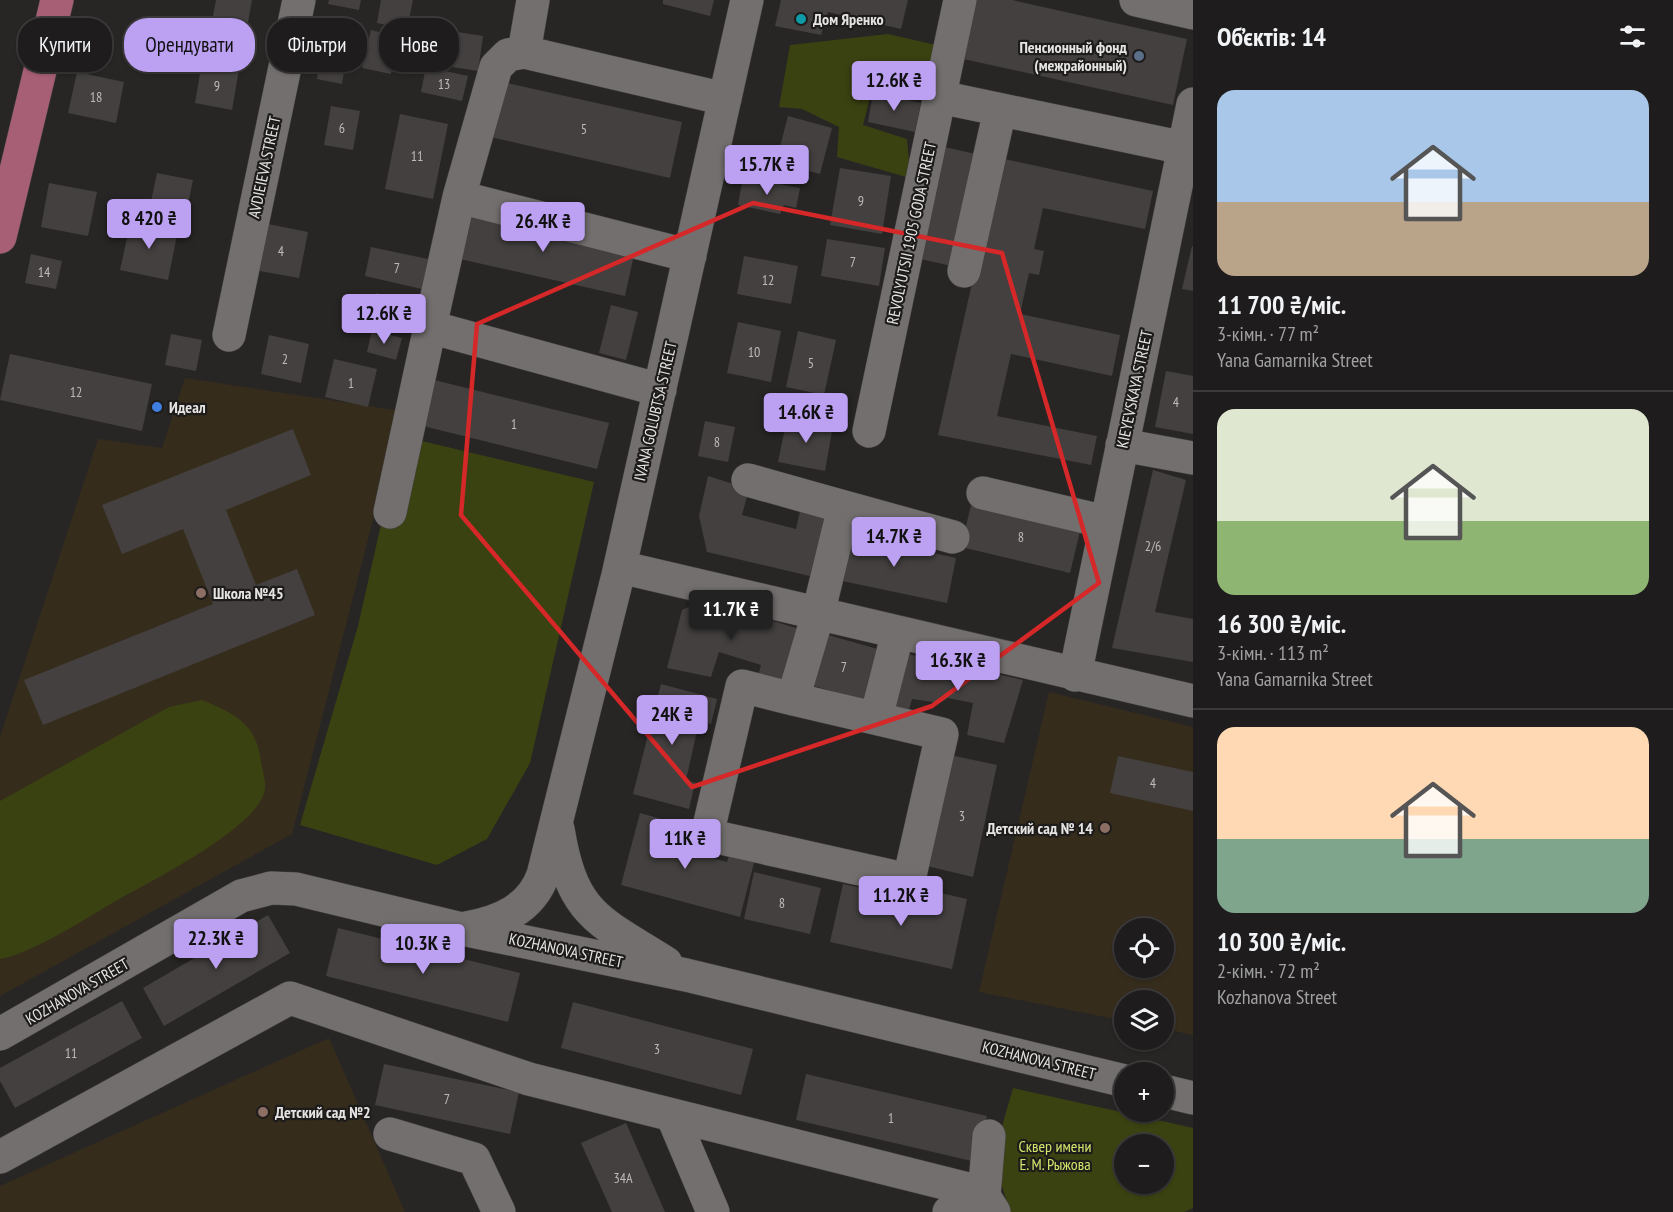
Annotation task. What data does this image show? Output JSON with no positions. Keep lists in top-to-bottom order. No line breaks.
{"streets":{"street":["AVDIEIEVA STREET","REVOLYUTSII 1905 GODA STREET","KIEYEVSKAYA STREET","IVANA GOLUBTSA STREET","KOZHANOVA STREET"]},"crossings":[["IVANA GOLUBTSA STREET","KOZHANOVA STREET"]],"parks":["Сквер имени Е. М. Рыжова"],"places":["Дом Яренко","Пенсионный фонд (межрайонный)","Идеал","Школа №45","Детский сад № 14","Детский сад №2"],"house_numbers":["13","9","18","6","5","11","9","4","7","7","14","12","10","2","5","1","12","4","1","8","8","2/6","7","4","3","8","3","11","7","1","34А"],"page":{"heading":"Об’єктів: 14","chip":["Купити","Орендувати","Фільтри","Нове"],"price":["12.6K ₴","15.7K ₴","8 420 ₴","26.4K ₴","12.6K ₴","14.6K ₴","14.7K ₴","11.7K ₴","16.3K ₴","24K ₴","11K ₴","11.2K ₴","22.3K ₴","10.3K ₴"],"list":[{"name":"11 700 ₴/міс.","note":"3-кімн. · 77 m² · Yana Gamarnika Street"},{"name":"16 300 ₴/міс.","note":"3-кімн. · 113 m² · Yana Gamarnika Street"},{"name":"10 300 ₴/міс.","note":"2-кімн. · 72 m² · Kozhanova Street"}],"map_buttons":["+","−"]}}
